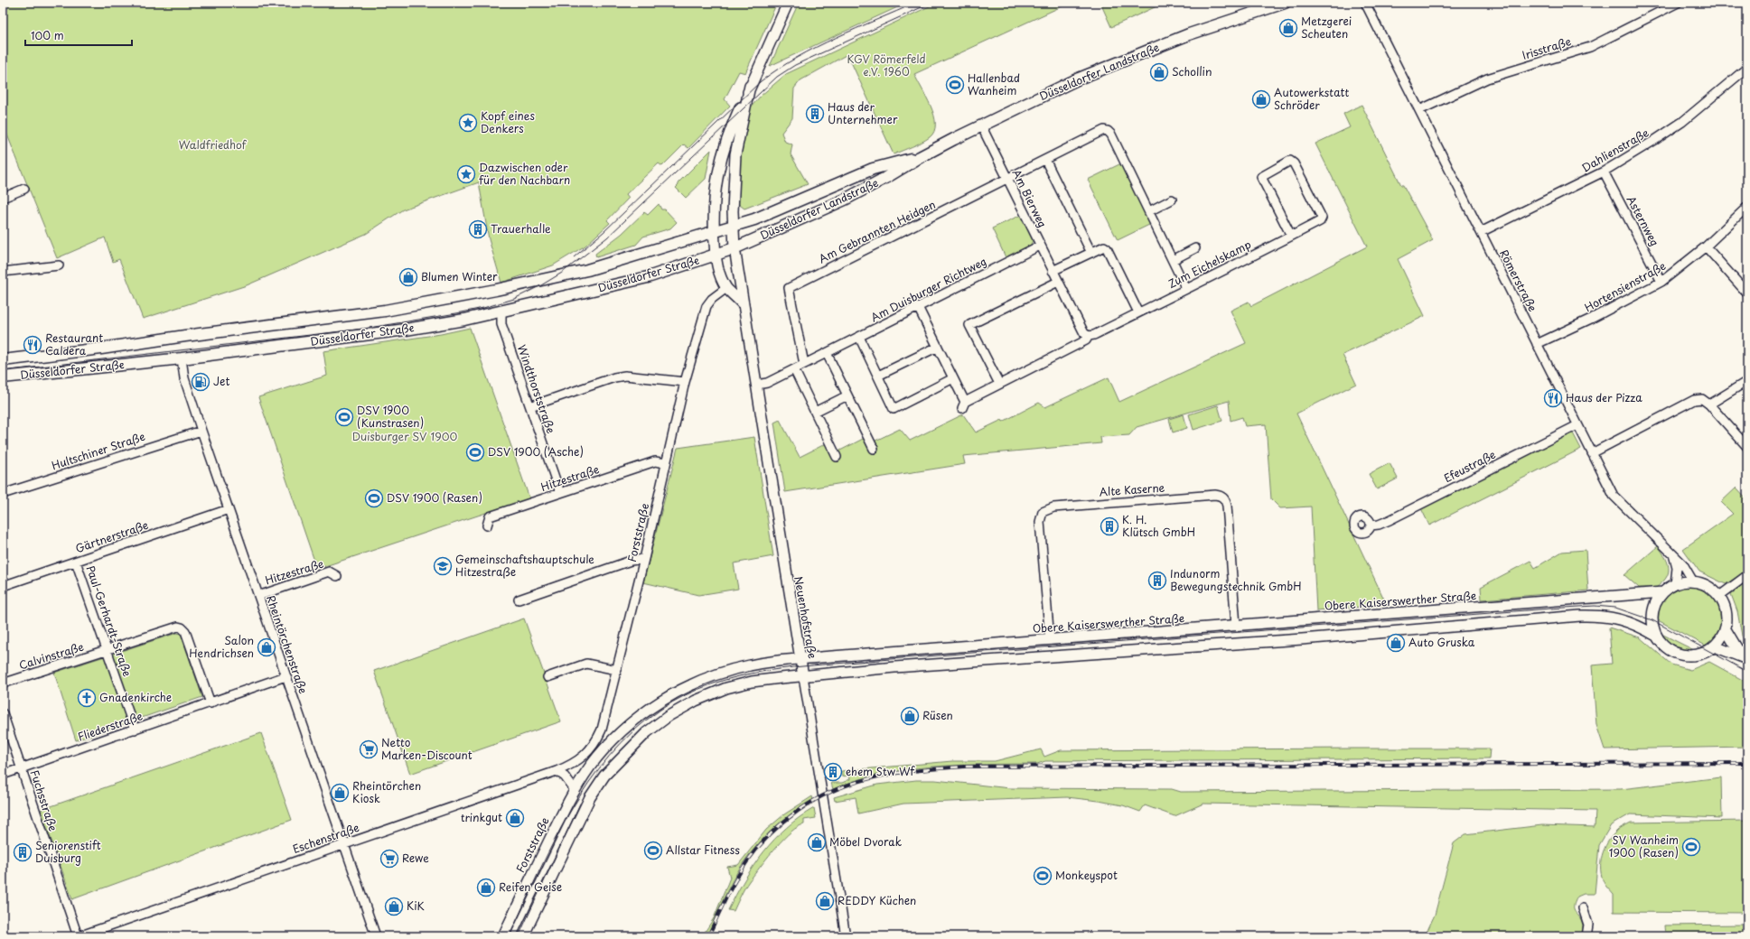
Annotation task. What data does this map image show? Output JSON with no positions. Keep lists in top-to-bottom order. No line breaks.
{"streets":{"main road":["Düsseldorfer Landstraße","Düsseldorfer Straße"],"street":["Irisstraße","Dahlienstraße","Am Bierweg","Asternweg","Am Gebrannten Heidgen","Zum Eichelskamp","Römerstraße","Hortensienstraße","Am Duisburger Richtweg","Windthorststraße","Hultschiner Straße","Efeustraße","Hitzestraße","Alte Kaserne","Forststraße","Gärtnerstraße","Obere Kaiserswerther Straße","Neuenhofstraße","Paul-Gerhardt-Straße","Rheintörchenstraße","Calvinstraße","Fliederstraße","Fuchsstraße","Eschenstraße"]},"crossings":[["Irisstraße","Römerstraße"],["Düsseldorfer Landstraße","Am Bierweg"],["Düsseldorfer Landstraße","Düsseldorfer Straße"],["Düsseldorfer Landstraße","Neuenhofstraße"],["Dahlienstraße","Asternweg"],["Dahlienstraße","Römerstraße"],["Am Bierweg","Am Gebrannten Heidgen"],["Am Bierweg","Zum Eichelskamp"],["Am Bierweg","Am Duisburger Richtweg"],["Asternweg","Hortensienstraße"],["Am Gebrannten Heidgen","Zum Eichelskamp"],["Am Gebrannten Heidgen","Am Duisburger Richtweg"],["Zum Eichelskamp","Am Duisburger Richtweg"],["Düsseldorfer Straße","Windthorststraße"],["Düsseldorfer Straße","Rheintörchenstraße"],["Römerstraße","Hortensienstraße"],["Römerstraße","Efeustraße"],["Römerstraße","Obere Kaiserswerther Straße"],["Am Duisburger Richtweg","Neuenhofstraße"],["Windthorststraße","Hitzestraße"],["Hultschiner Straße","Rheintörchenstraße"],["Hitzestraße","Forststraße"],["Hitzestraße","Rheintörchenstraße"],["Alte Kaserne","Obere Kaiserswerther Straße"],["Forststraße","Obere Kaiserswerther Straße"],["Forststraße","Eschenstraße"],["Gärtnerstraße","Paul-Gerhardt-Straße"],["Gärtnerstraße","Rheintörchenstraße"],["Obere Kaiserswerther Straße","Neuenhofstraße"],["Paul-Gerhardt-Straße","Calvinstraße"],["Paul-Gerhardt-Straße","Fliederstraße"],["Rheintörchenstraße","Fliederstraße"],["Rheintörchenstraße","Eschenstraße"],["Calvinstraße","Fliederstraße"],["Fliederstraße","Fuchsstraße"],["Fuchsstraße","Eschenstraße"]],"parks":["KGV Römerfeld e.V. 1960","Waldfriedhof","Duisburger SV 1900"],"places":{"shop":["Metzgerei Scheuten","Schollin","Autowerkstatt Schröder","Blumen Winter","Auto Gruska","Salon Hendrichsen","Rüsen","Rheintörchen Kiosk","trinkgut","Möbel Dvorak","Reifen Geise","REDDY Küchen","KiK"],"sports":["Hallenbad Wanheim","DSV 1900 (Kunstrasen)","DSV 1900 (Asche)","DSV 1900 (Rasen)","SV Wanheim 1900 (Rasen)","Allstar Fitness","Monkeyspot"],"building":["Haus der Unternehmer","Trauerhalle","K. H. Klütsch GmbH","Indunorm Bewegungstechnik GmbH","ehem Stw Wf","Seniorenstift Duisburg"],"place":["Kopf eines Denkers","Dazwischen oder für den Nachbarn"],"restaurant":["Restaurant Caldera","Haus der Pizza"],"fuel station":["Jet"],"school or university":["Gemeinschaftshauptschule Hitzestraße"],"church":["Gnadenkirche"],"supermarket":["Netto Marken-Discount","Rewe"]},"scale_bar":"100 m"}
